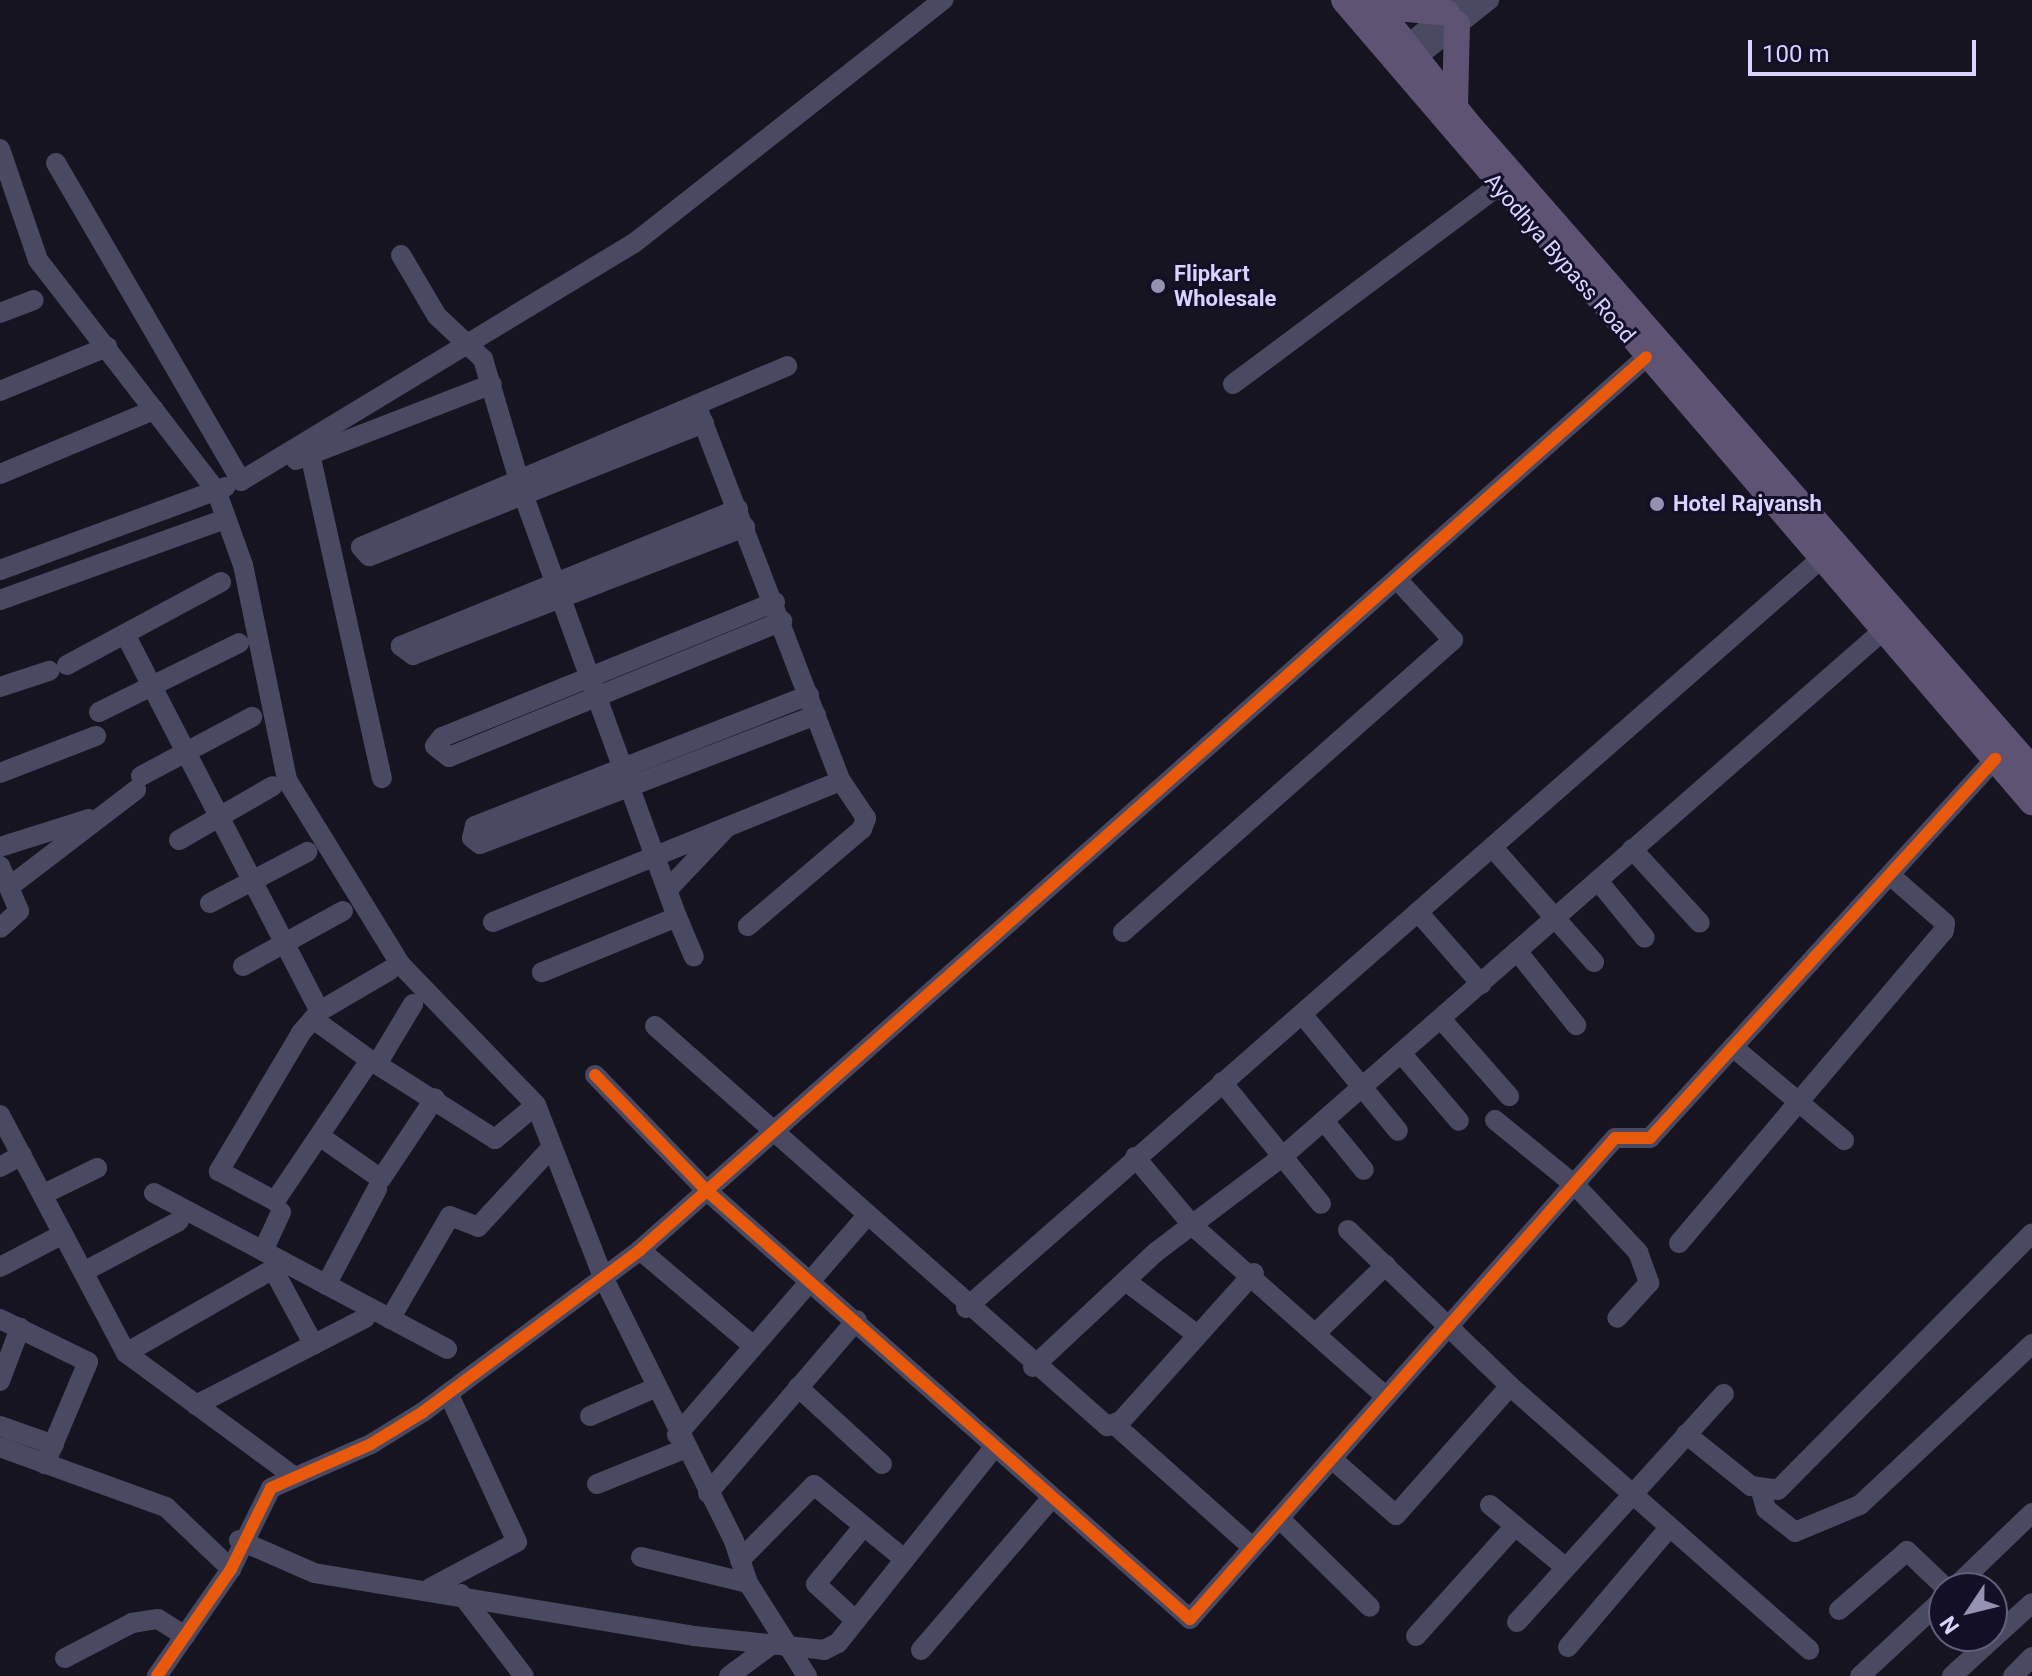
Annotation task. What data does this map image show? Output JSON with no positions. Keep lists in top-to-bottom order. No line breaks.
{"streets":{"main road":["Ayodhya Bypass Road"]},"places":["Flipkart Wholesale","Hotel Rajvansh"],"scale_bar":"100 m","north":"bottom left"}
